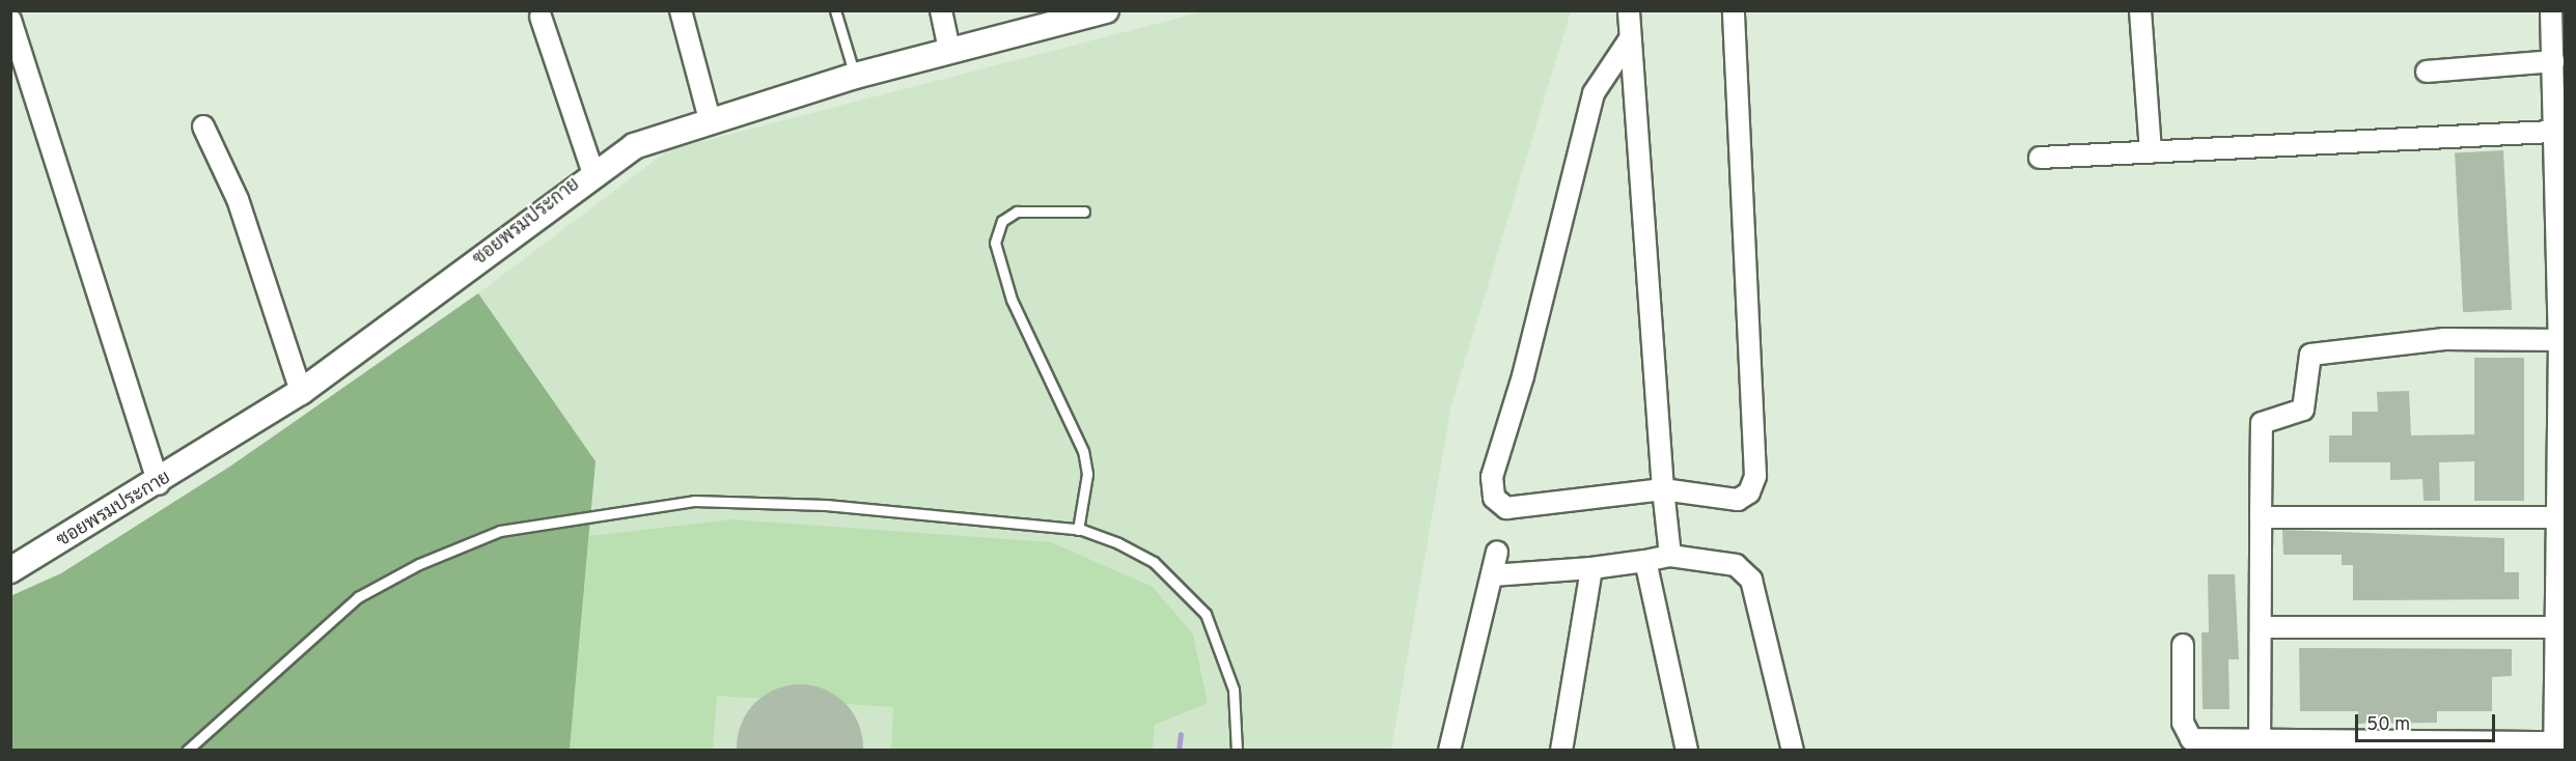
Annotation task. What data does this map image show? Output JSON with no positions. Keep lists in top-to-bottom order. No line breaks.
{"streets":{"street":["ซอยพรมประกาย"]},"scale_bar":"50 m"}
